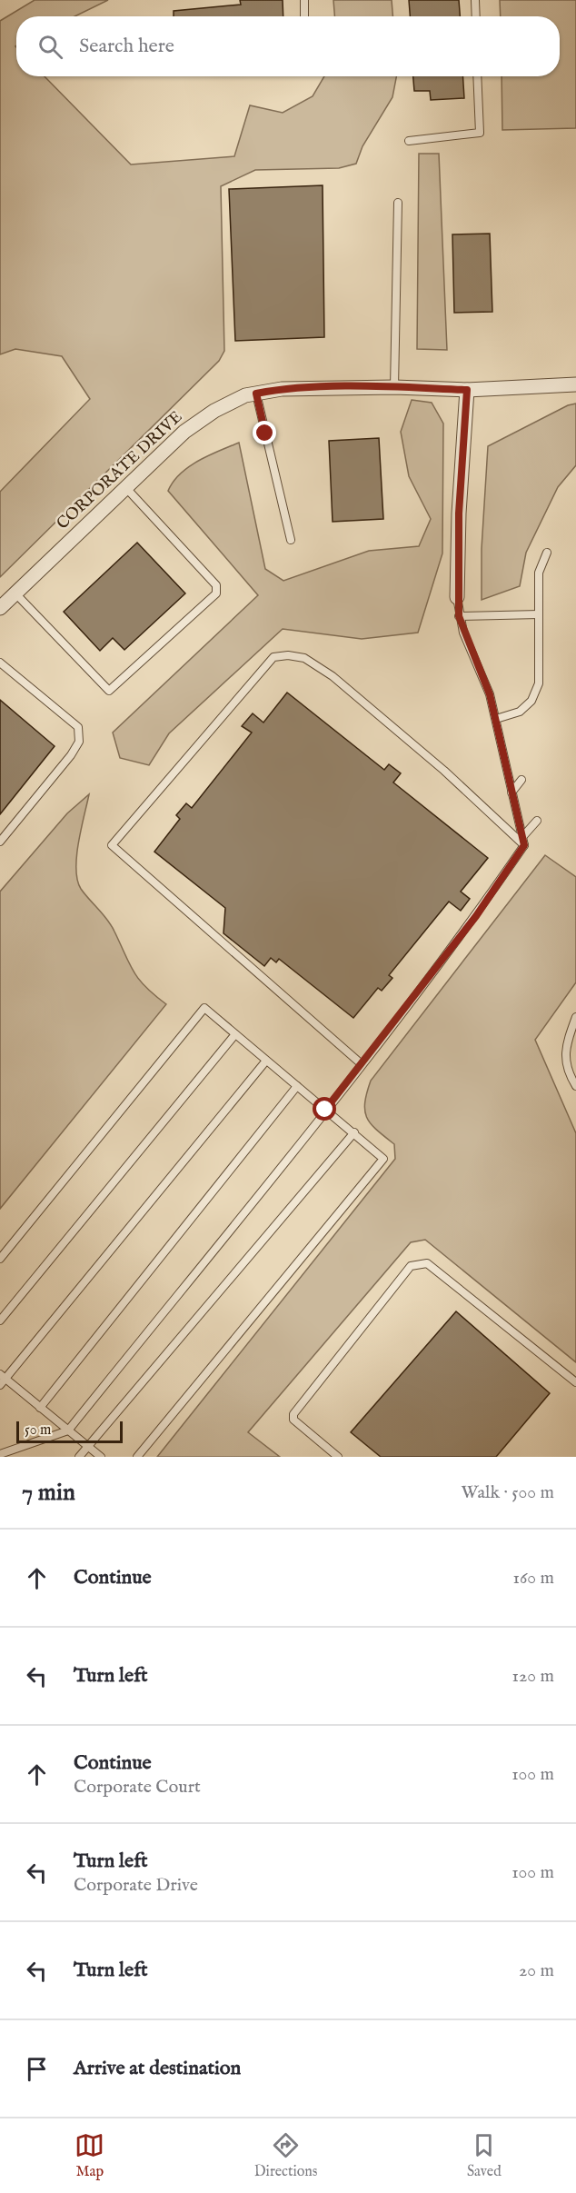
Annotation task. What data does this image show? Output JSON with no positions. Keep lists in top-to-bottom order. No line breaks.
{"streets":{"street":["CORPORATE DRIVE"]},"scale_bar":"50 m","page":{"search":"Search here","scale":"50 m","heading":["7 min","Walk · 500 m"],"list":[["Continue","160 m"],["Turn left","120 m"],["Continue","Corporate Court","100 m"],["Turn left","Corporate Drive","100 m"],["Turn left","20 m"],"Arrive at destination"],"nav":["Map","Directions","Saved"]}}
